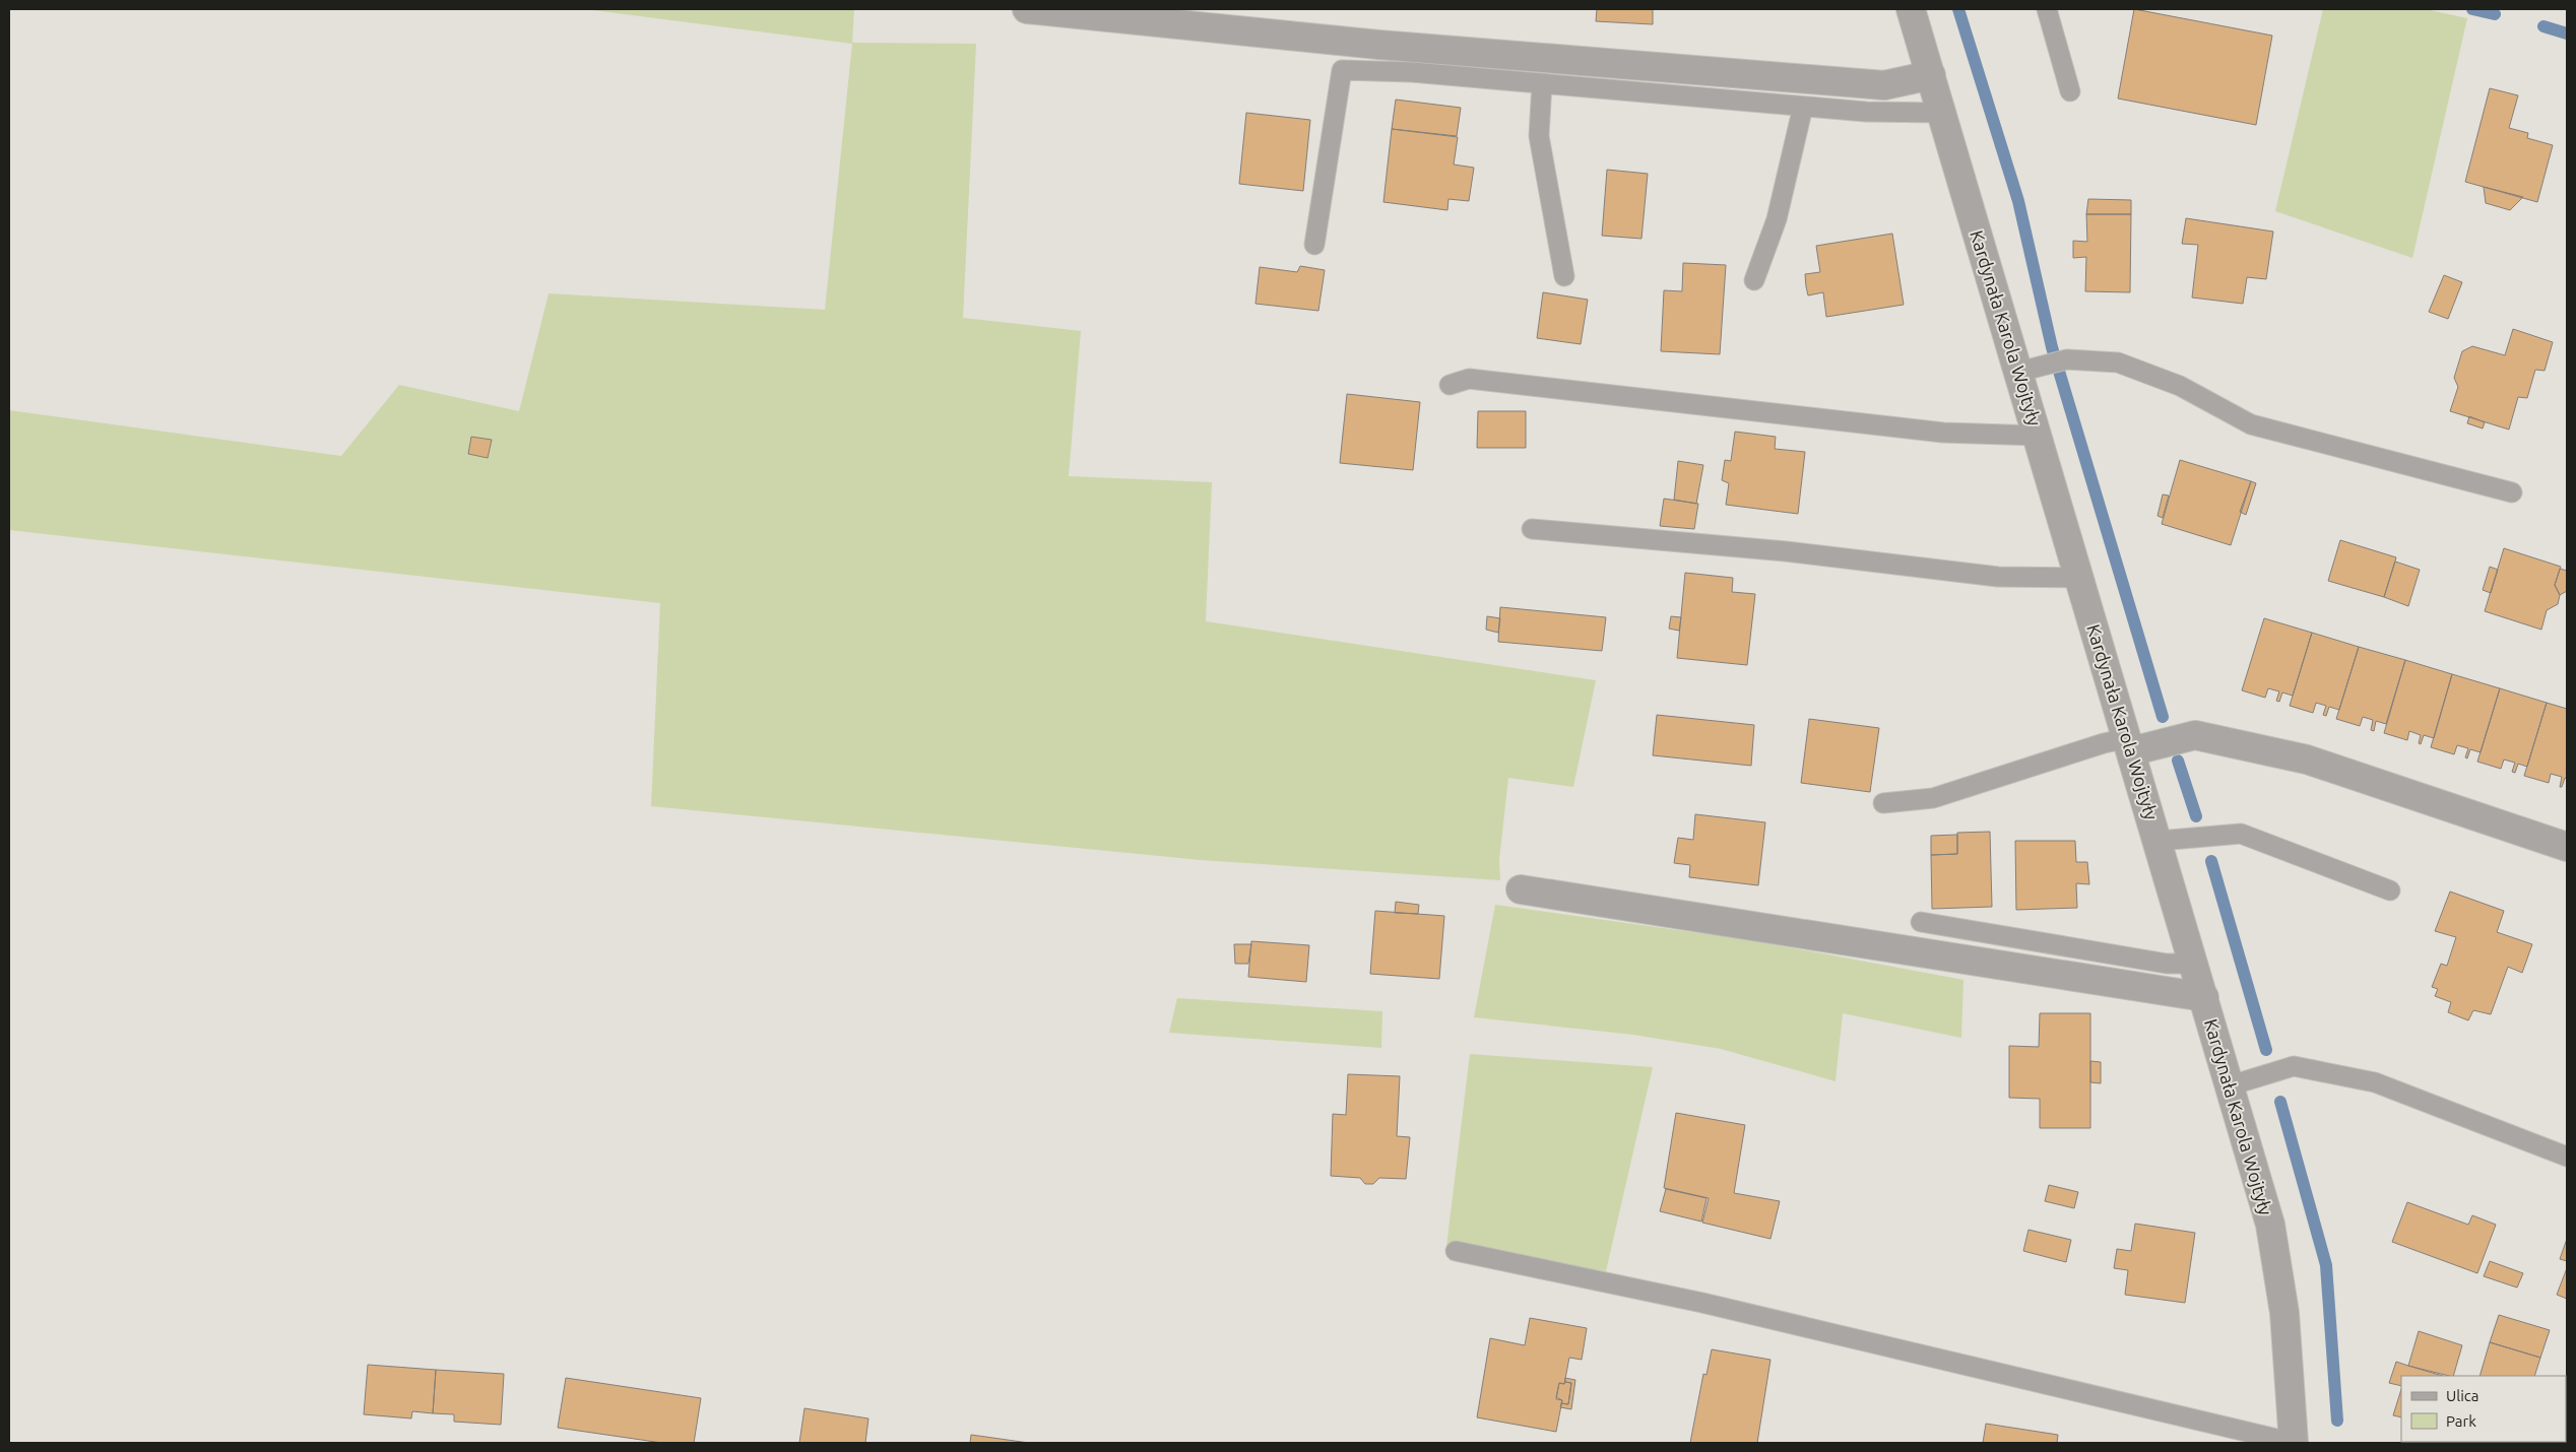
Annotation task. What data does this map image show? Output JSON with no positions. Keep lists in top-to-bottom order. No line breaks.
{"streets":{"street":["Kardynała Karola Wojtyły"]},"legend":["Ulica","Park"]}
